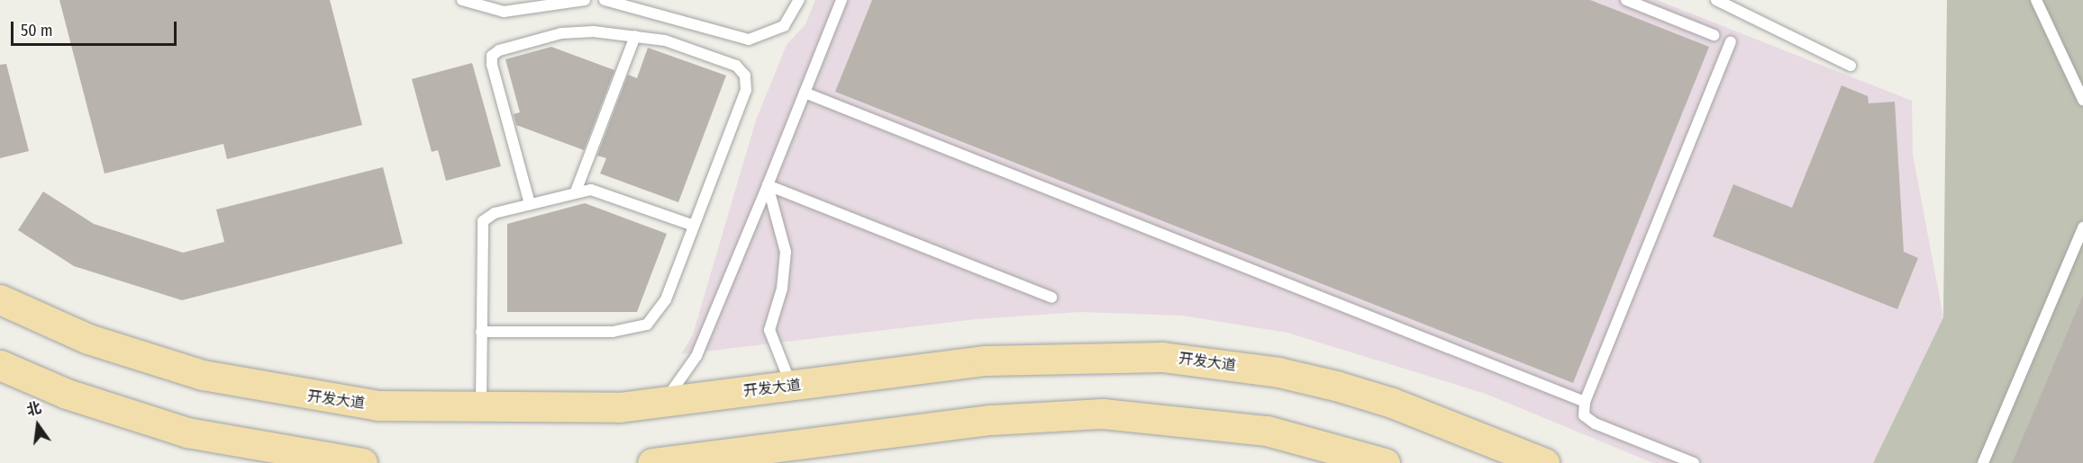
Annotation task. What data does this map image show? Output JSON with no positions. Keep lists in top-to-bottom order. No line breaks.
{"streets":{"main road":["开发大道"]},"scale_bar":"50 m","north":"top"}
